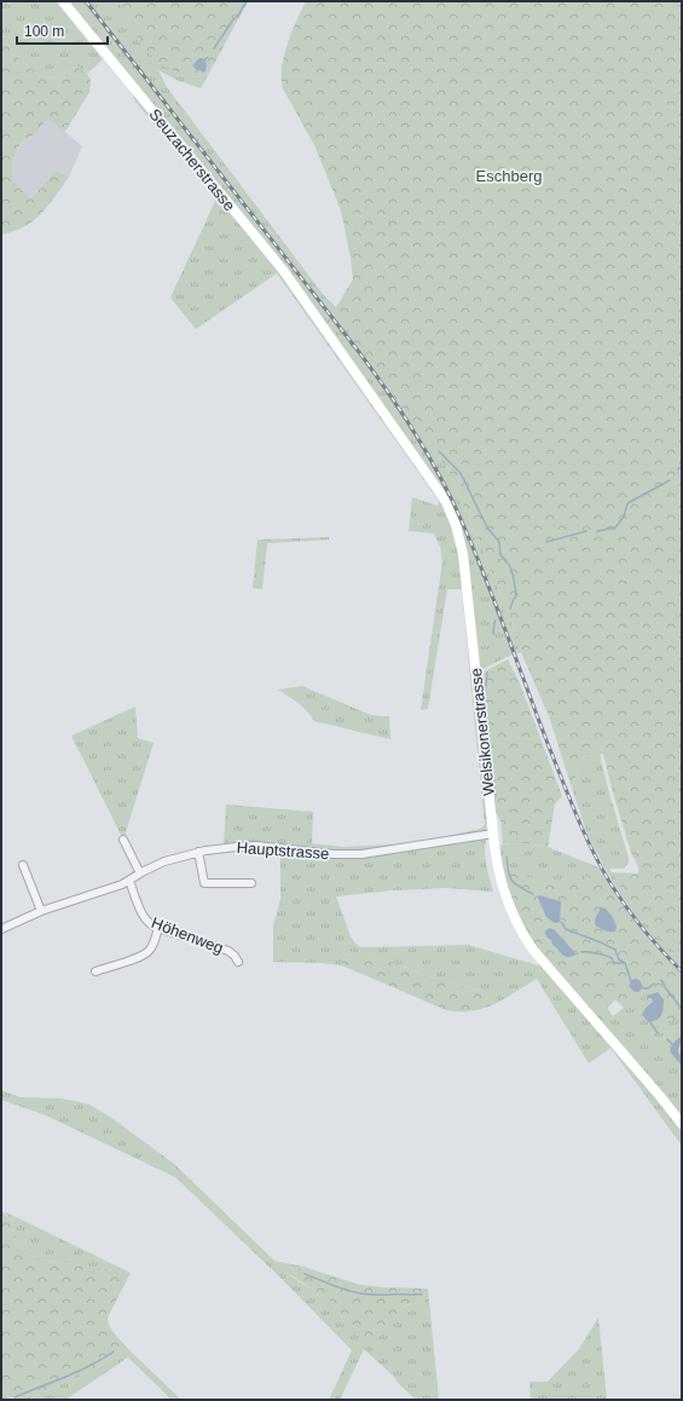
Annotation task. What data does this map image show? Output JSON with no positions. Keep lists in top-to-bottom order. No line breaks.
{"streets":{"main road":["Seuzacherstrasse","Welsikonerstrasse"],"street":["Hauptstrasse","Höhenweg"]},"crossings":[["Seuzacherstrasse","Welsikonerstrasse"],["Welsikonerstrasse","Hauptstrasse"],["Hauptstrasse","Höhenweg"]],"parks":["Eschberg"],"scale_bar":"100 m"}
